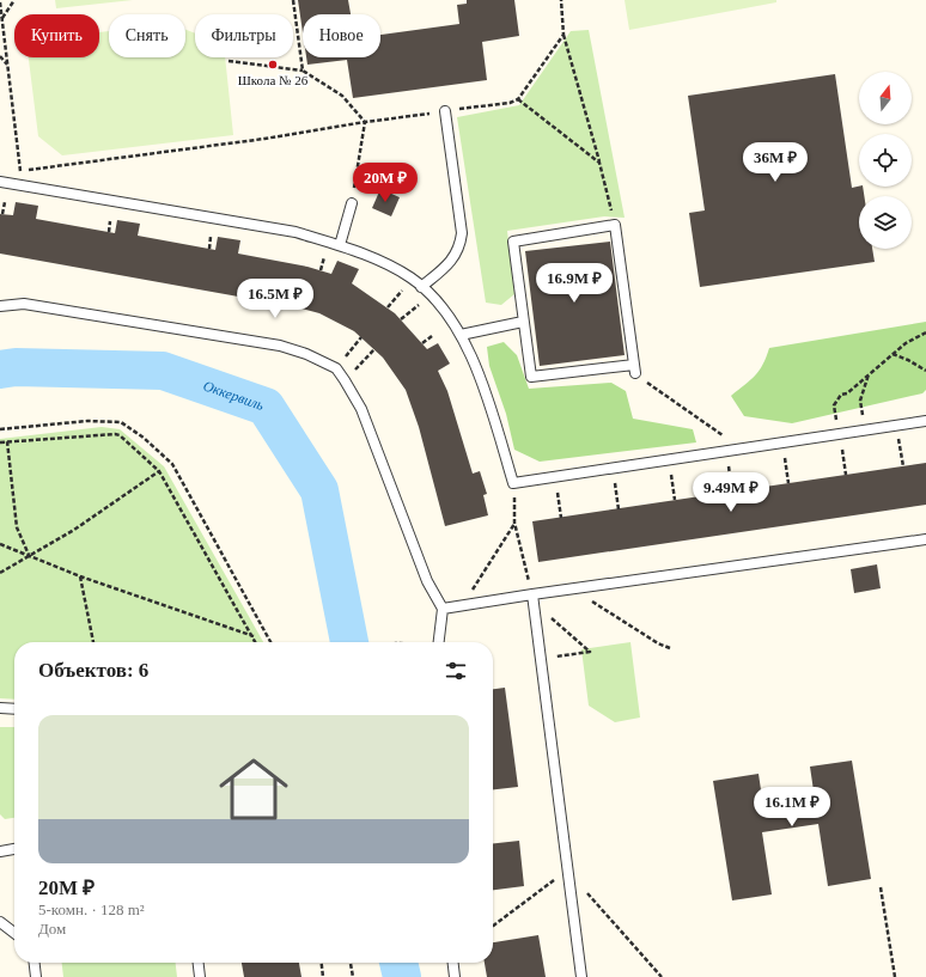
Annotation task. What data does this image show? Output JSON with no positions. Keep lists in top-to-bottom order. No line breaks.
{"water":["Оккервиль"],"places":["Школа № 26"],"north":"top","page":{"chip":["Купить","Снять","Фильтры","Новое"],"price":["36M ₽","20M ₽","16.9M ₽","16.5M ₽","9.49M ₽","16.1M ₽"],"heading":"Объектов: 6","list":[{"name":"20M ₽","note":"5-комн. · 128 m² · Дом"}]}}
